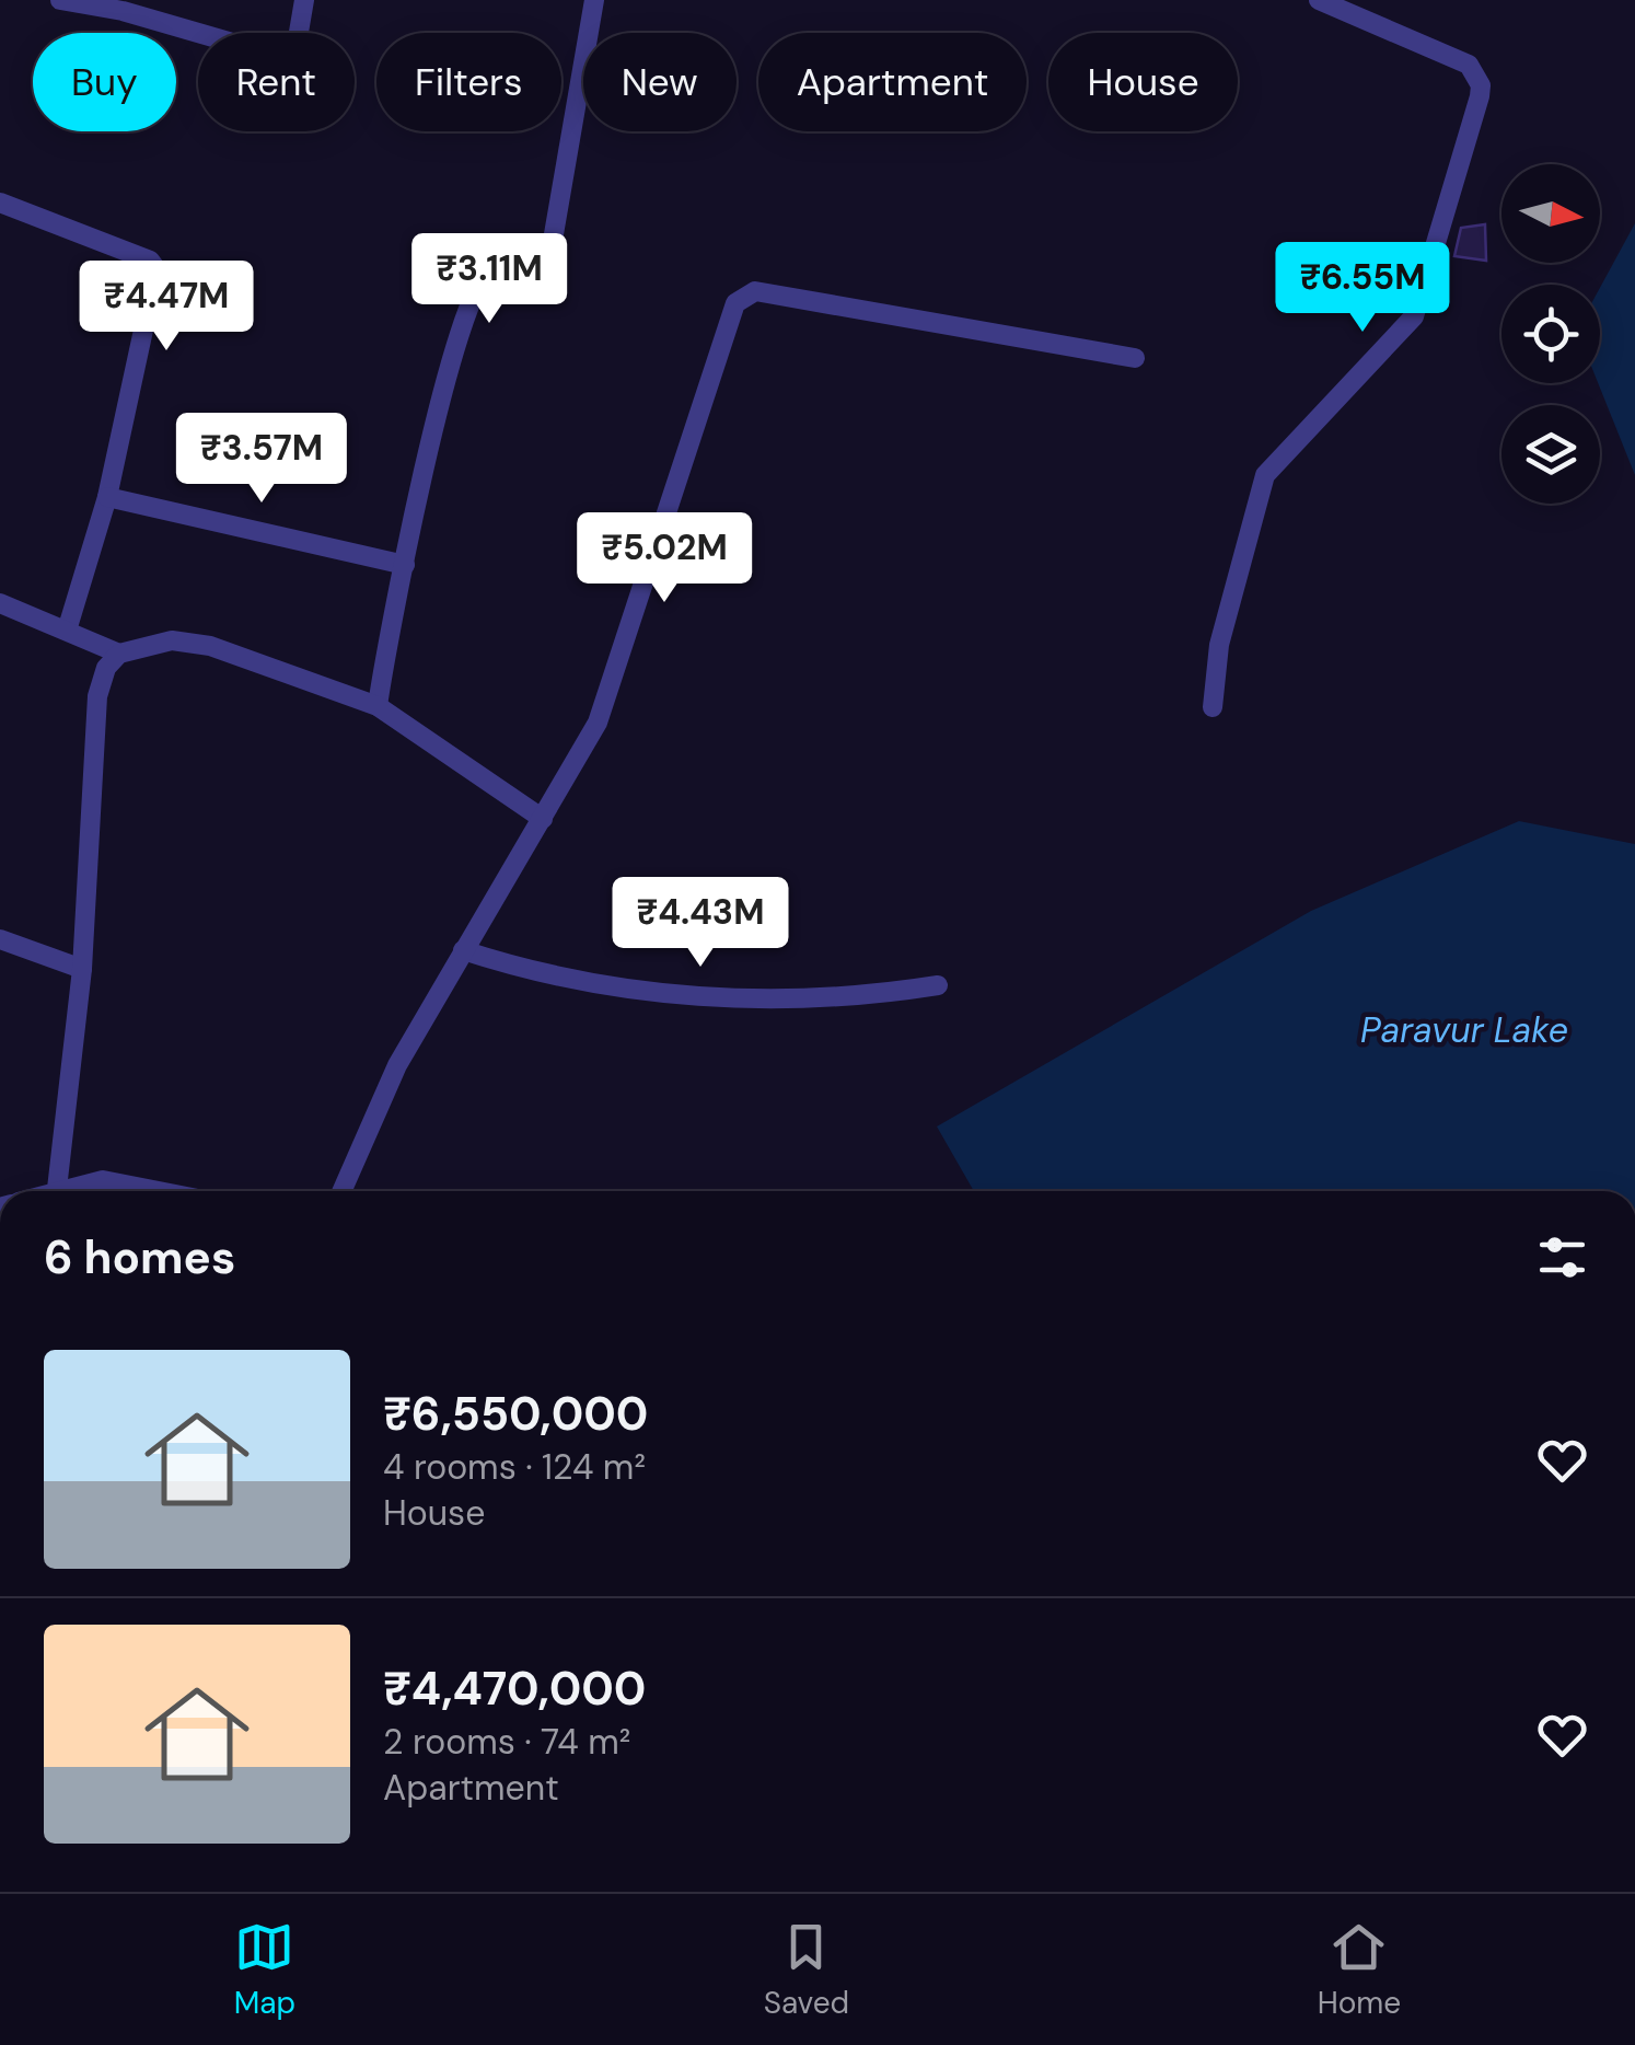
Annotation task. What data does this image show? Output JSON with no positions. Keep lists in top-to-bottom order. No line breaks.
{"water":["Paravur Lake"],"north":"right","page":{"chip":["Buy","Rent","Filters","New","Apartment","House"],"price":["₹3.11M","₹6.55M","₹4.47M","₹3.57M","₹5.02M","₹4.43M"],"heading":"6 homes","list":[{"name":"₹6,550,000","note":"4 rooms · 124 m² · House"},{"name":"₹4,470,000","note":"2 rooms · 74 m² · Apartment"}],"tabs":["Map","Saved","Home"]}}
